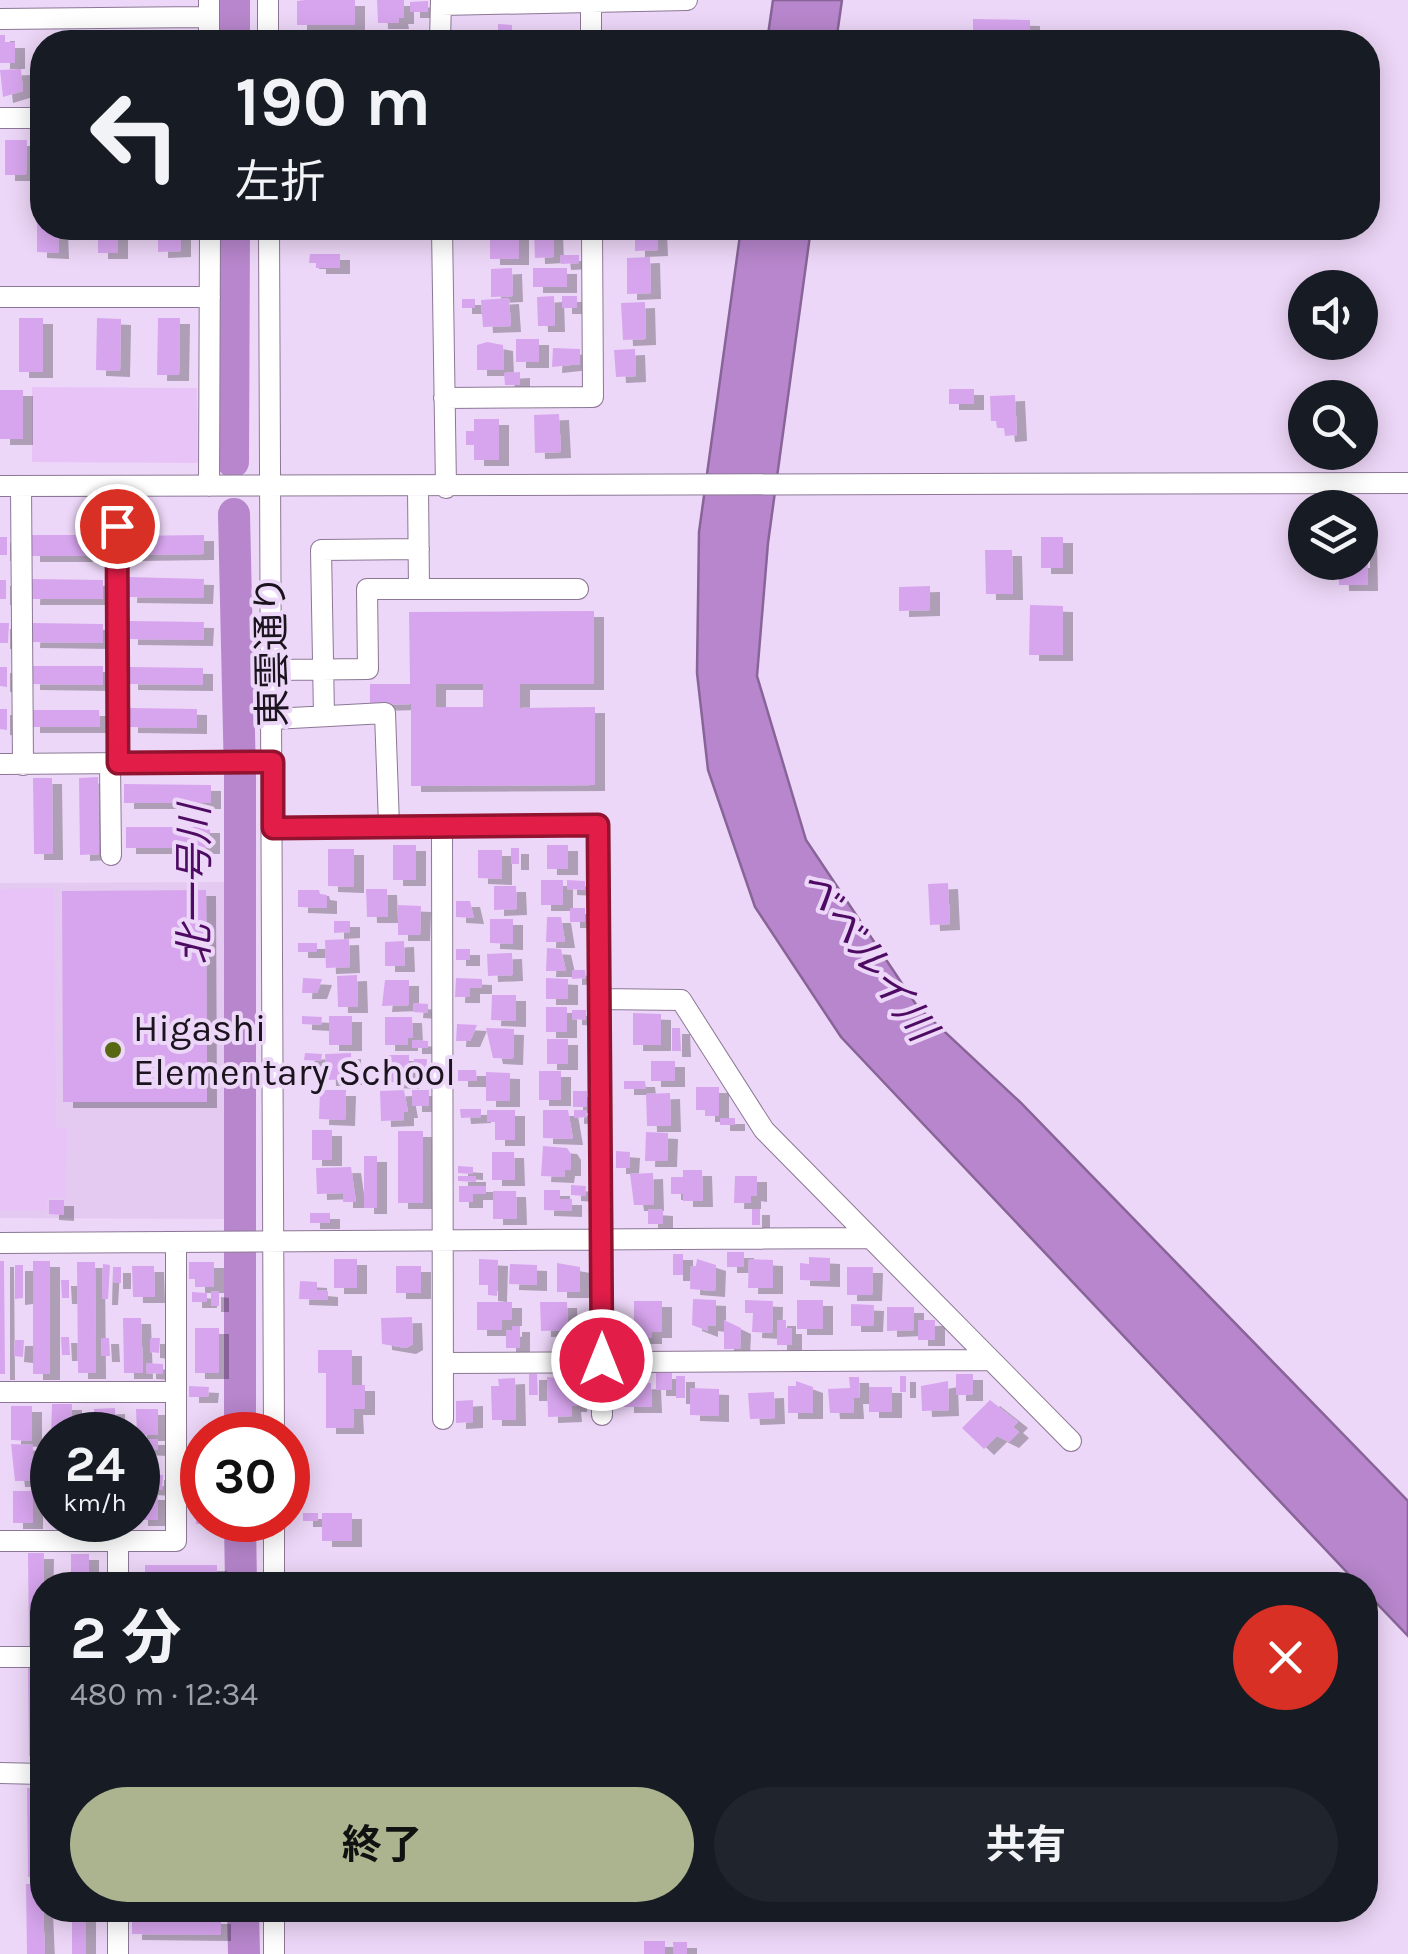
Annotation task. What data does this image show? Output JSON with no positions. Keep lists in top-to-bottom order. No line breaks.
{"streets":{"street":["東雲通り"]},"water":["北一号川","ベベルイ川"],"places":["Higashi Elementary School"],"page":{"turn":["190 m","左折"],"speed":"24 km/h","limit":"30","heading":["2 分","480 m · 12:34"],"buttons":["終了","共有"]}}
